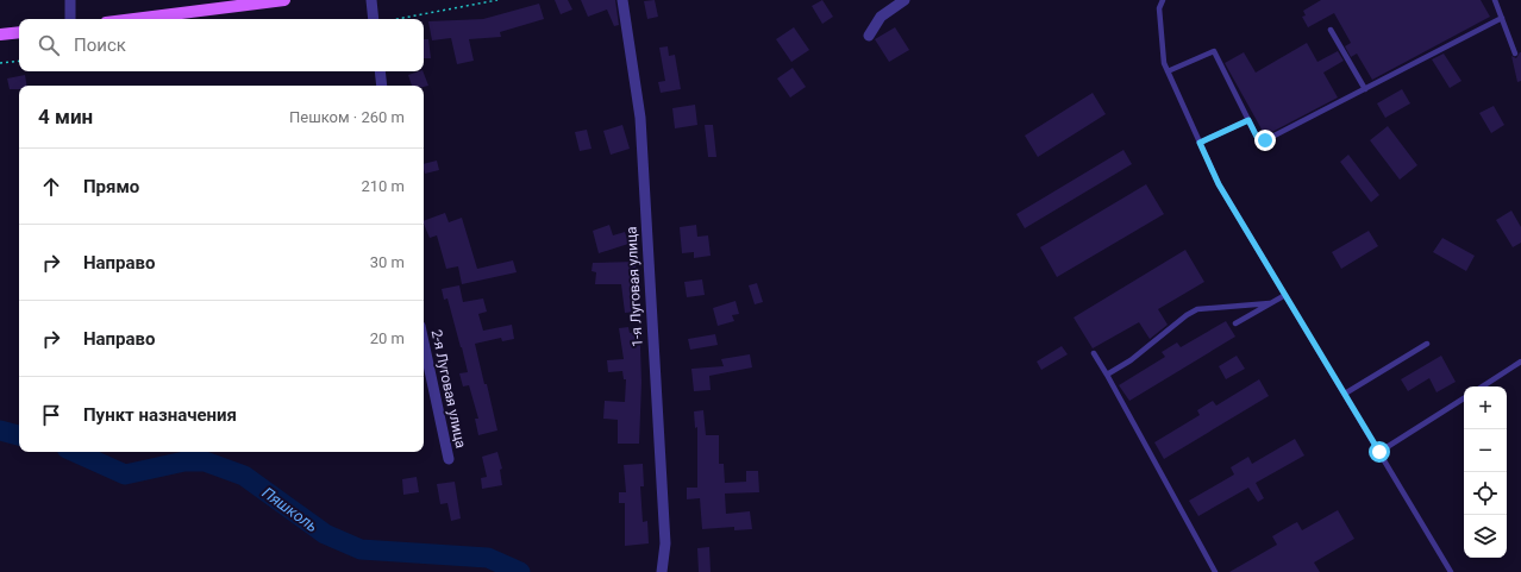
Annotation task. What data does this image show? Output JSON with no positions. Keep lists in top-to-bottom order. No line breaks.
{"streets":{"street":["1-я Луговая улица","2-я Луговая улица"]},"water":["Пяшколь"],"page":{"search":"Поиск","heading":["4 мин","Пешком · 260 m"],"list":[["Прямо","210 m"],["Направо","30 m"],["Направо","20 m"],"Пункт назначения"],"map_buttons":["+","−"]}}
